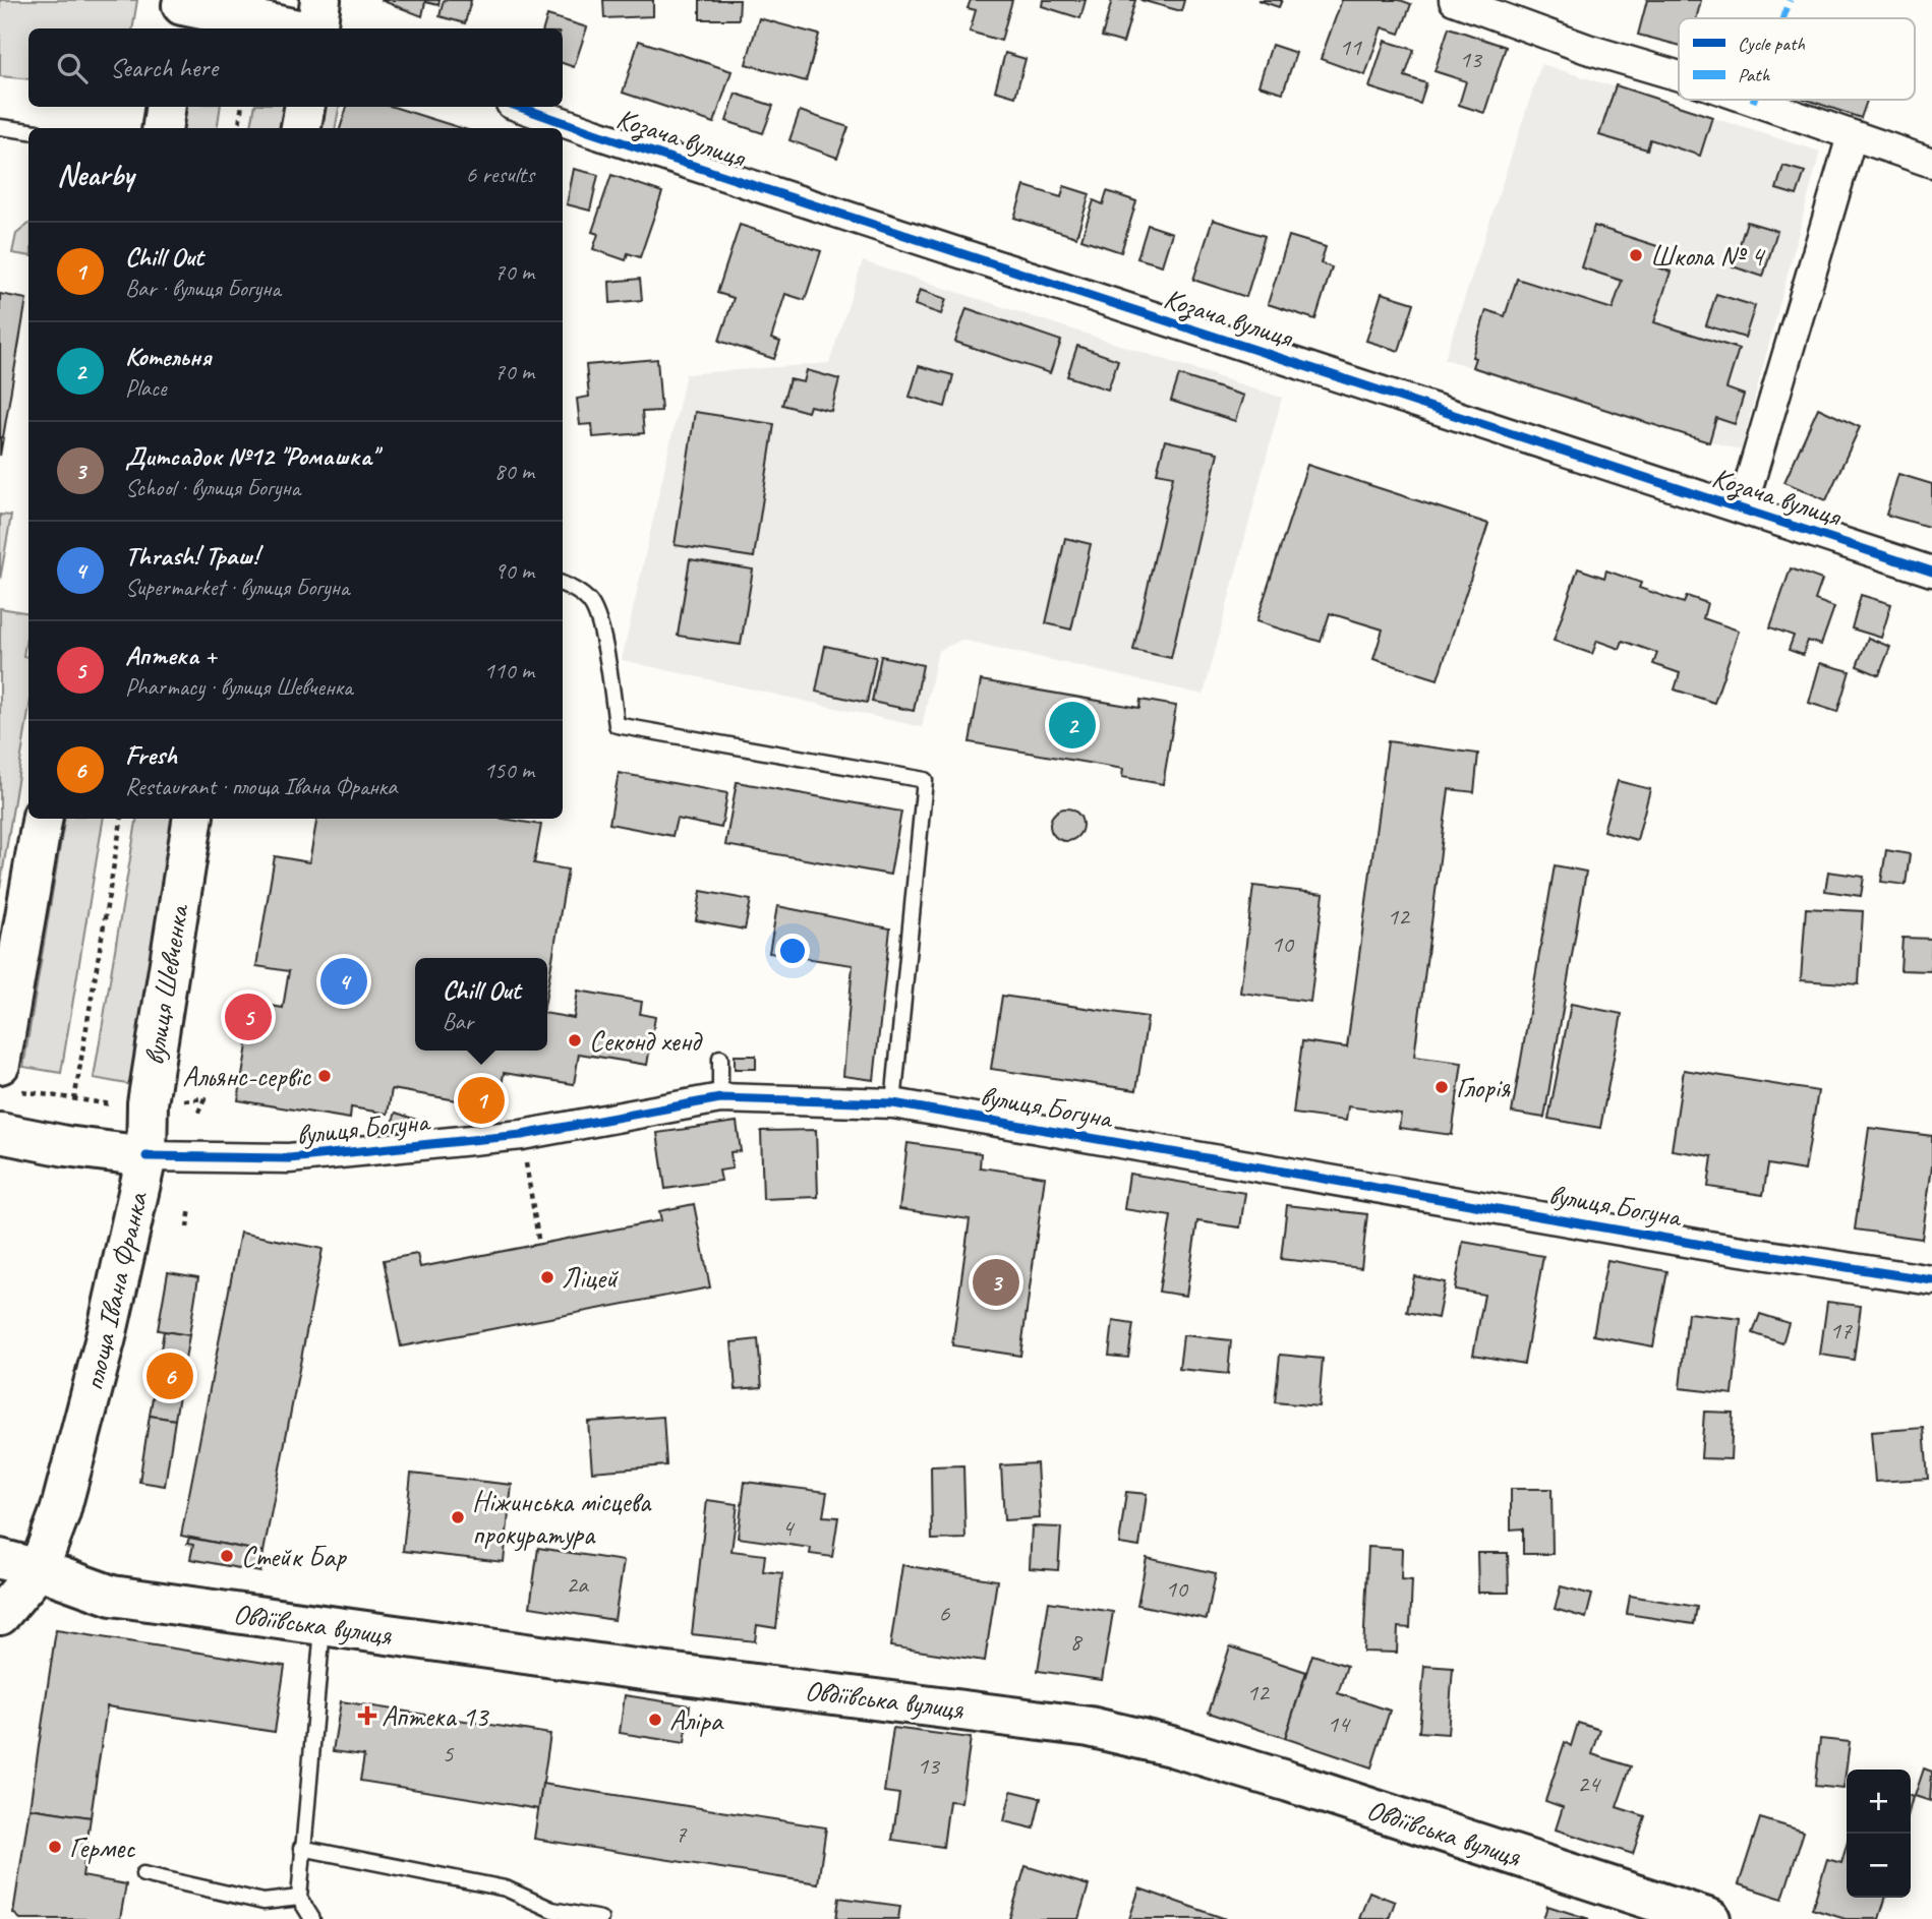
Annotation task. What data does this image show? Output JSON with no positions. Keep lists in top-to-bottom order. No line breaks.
{"streets":{"main road":["вулиця Шевченка","площа Івана Франка","Овдіївська вулиця"],"street":["Козача вулиця","вулиця Богуна"]},"crossings":[["вулиця Шевченка","вулиця Богуна"],["вулиця Шевченка","площа Івана Франка"],["вулиця Богуна","площа Івана Франка"],["площа Івана Франка","Овдіївська вулиця"]],"places":{"other":["Школа № 4","Секонд хенд","Альянс-сервіс","Глорія","Ліцей","Ніжинська місцева прокуратура","Стейк Бар","Аліра","Гермес"],"health":["Аптека 13"]},"house_numbers":["11","13","12","10","17","4","2а","10","6","8","12","14","5","13","24","7"],"legend":["Cycle path","Path"],"page":{"search":"Search here","heading":["Nearby","6 results"],"list":[{"mark":"1","name":"Chill Out","note":"Bar · вулиця Богуна","value":"70 m"},{"mark":"2","name":"Котельня","note":"Place","value":"70 m"},{"mark":"3","name":"Дитсадок №12 \"Ромашка\"","note":"School · вулиця Богуна","value":"80 m"},{"mark":"4","name":"Thrash! Траш!","note":"Supermarket · вулиця Богуна","value":"90 m"},{"mark":"5","name":"Аптека +","note":"Pharmacy · вулиця Шевченка","value":"110 m"},{"mark":"6","name":"Fresh","note":"Restaurant · площа Івана Франка","value":"150 m"}],"pins":["2","4","5","1","3","6"],"popup":["Chill Out","Bar"],"map_buttons":["+","−"]}}
